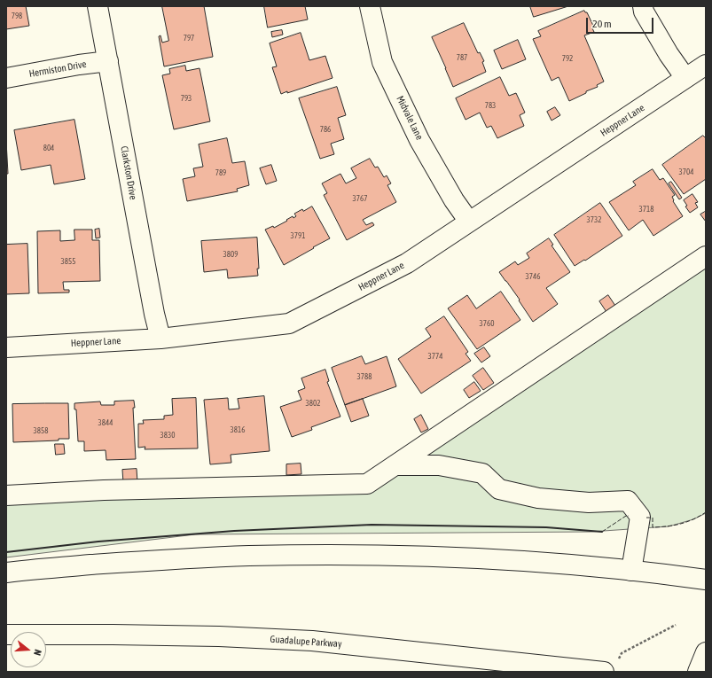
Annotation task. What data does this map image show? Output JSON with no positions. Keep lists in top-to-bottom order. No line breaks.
{"streets":{"main road":["Hermiston Drive","Midvale Lane","Heppner Lane","Clarkston Drive","Guadalupe Parkway"]},"crossings":[["Hermiston Drive","Clarkston Drive"],["Midvale Lane","Heppner Lane"],["Heppner Lane","Clarkston Drive"]],"house_numbers":["798","797","787","792","793","783","786","804","3704","789","3767","3718","3732","3791","3809","3855","3746","3760","3774","3788","3802","3844","3816","3858","3830"],"scale_bar":"20 m","north":"right"}
